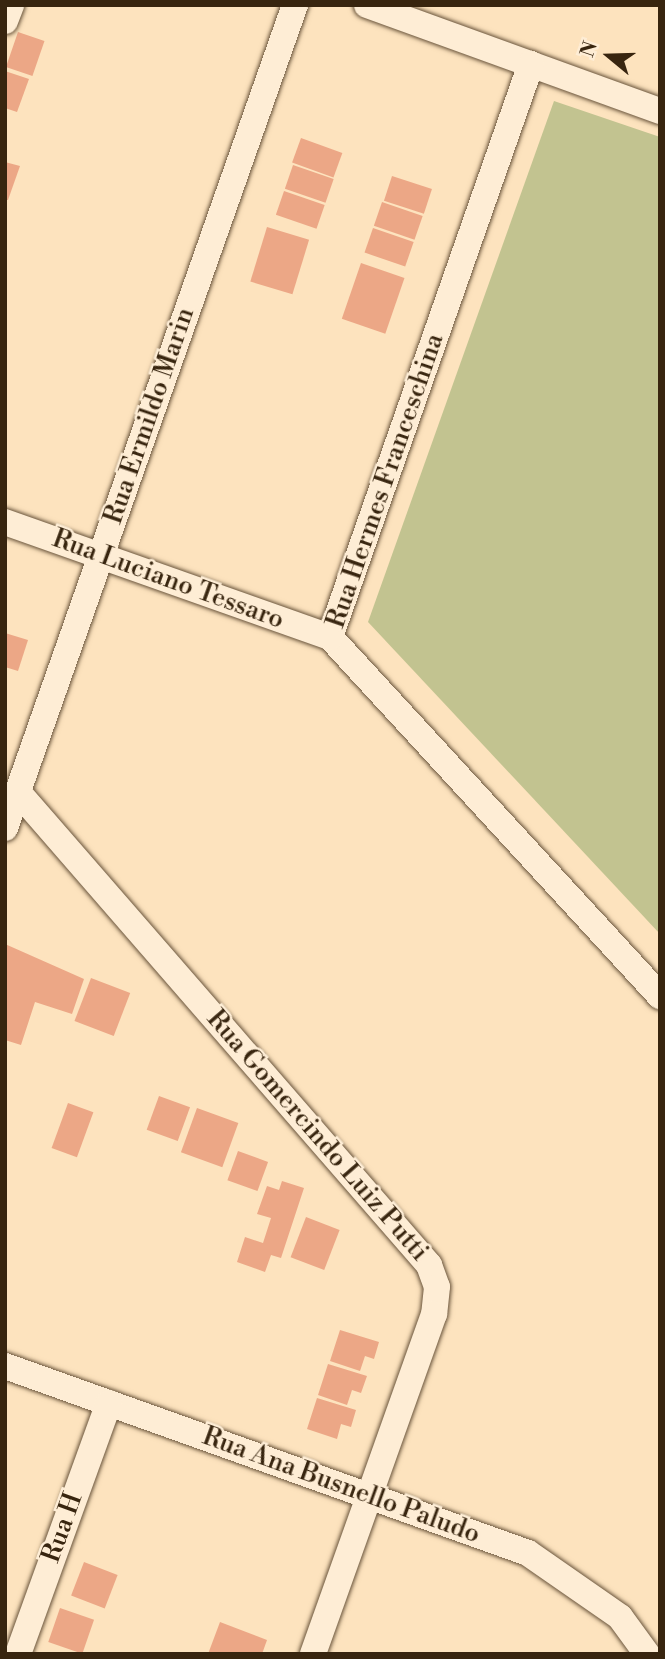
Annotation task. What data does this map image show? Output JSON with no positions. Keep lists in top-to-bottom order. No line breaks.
{"streets":{"street":["Rua Ermildo Marin","Rua Hermes Franceschina","Rua Luciano Tessaro","Rua Gomercindo Luiz Putti","Rua Ana Busnello Paludo","Rua H"]},"crossings":[["Rua Ermildo Marin","Rua Luciano Tessaro"],["Rua Ermildo Marin","Rua Gomercindo Luiz Putti"],["Rua Hermes Franceschina","Rua Luciano Tessaro"],["Rua Gomercindo Luiz Putti","Rua Ana Busnello Paludo"],["Rua Ana Busnello Paludo","Rua H"]],"north":"left"}
